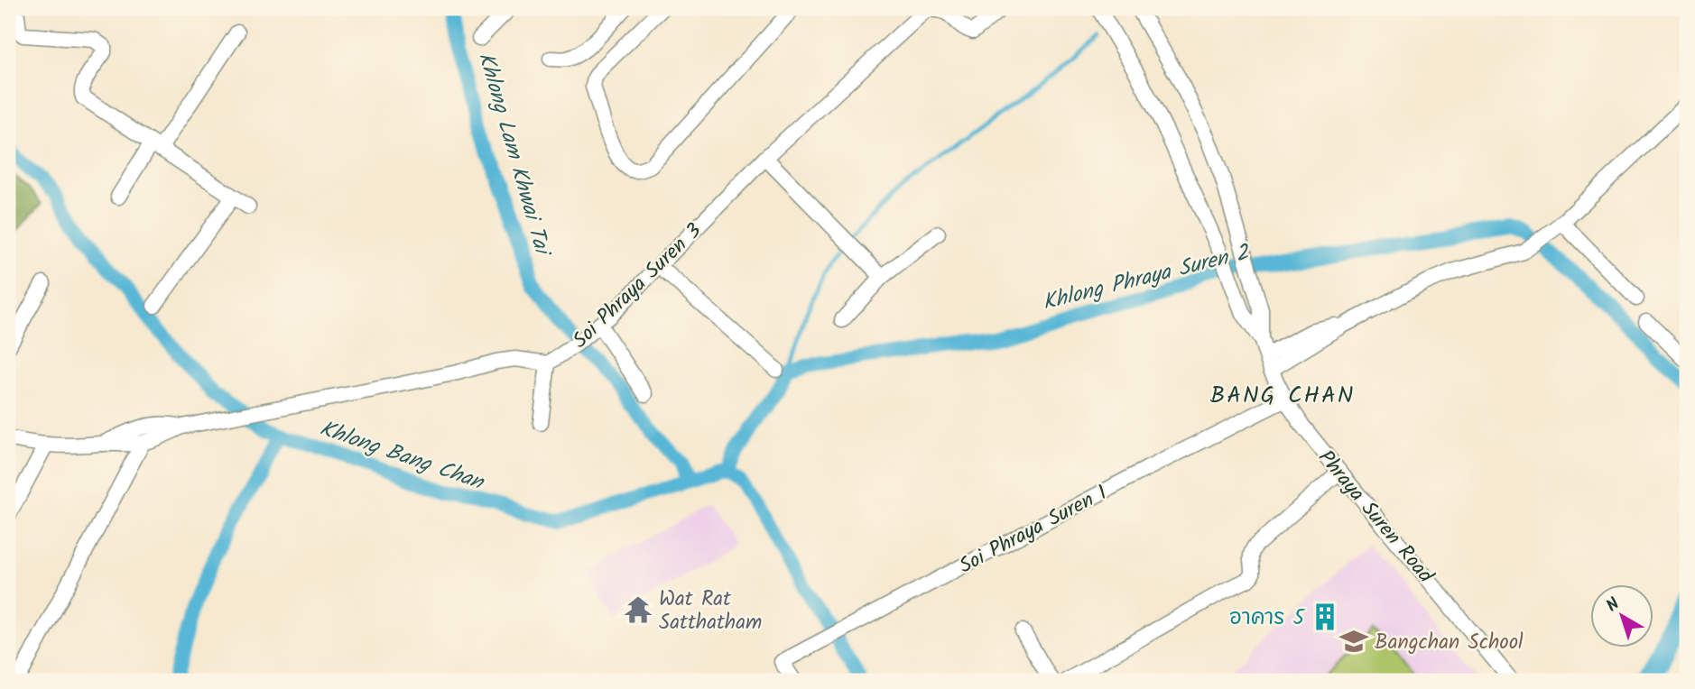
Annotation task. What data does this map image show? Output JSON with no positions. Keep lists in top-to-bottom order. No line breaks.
{"streets":{"street":["Soi Phraya Suren 3","Phraya Suren Road","Soi Phraya Suren 1"]},"crossings":[["Phraya Suren Road","Soi Phraya Suren 1"]],"districts":["BANG CHAN"],"water":["Khlong Lam Khwai Tai","Khlong Phraya Suren 2","Khlong Bang Chan"],"places":{"temple":["Wat Rat Satthatham"],"building":["อาคาร 5"],"school or university":["Bangchan School"]},"north":"top left"}
